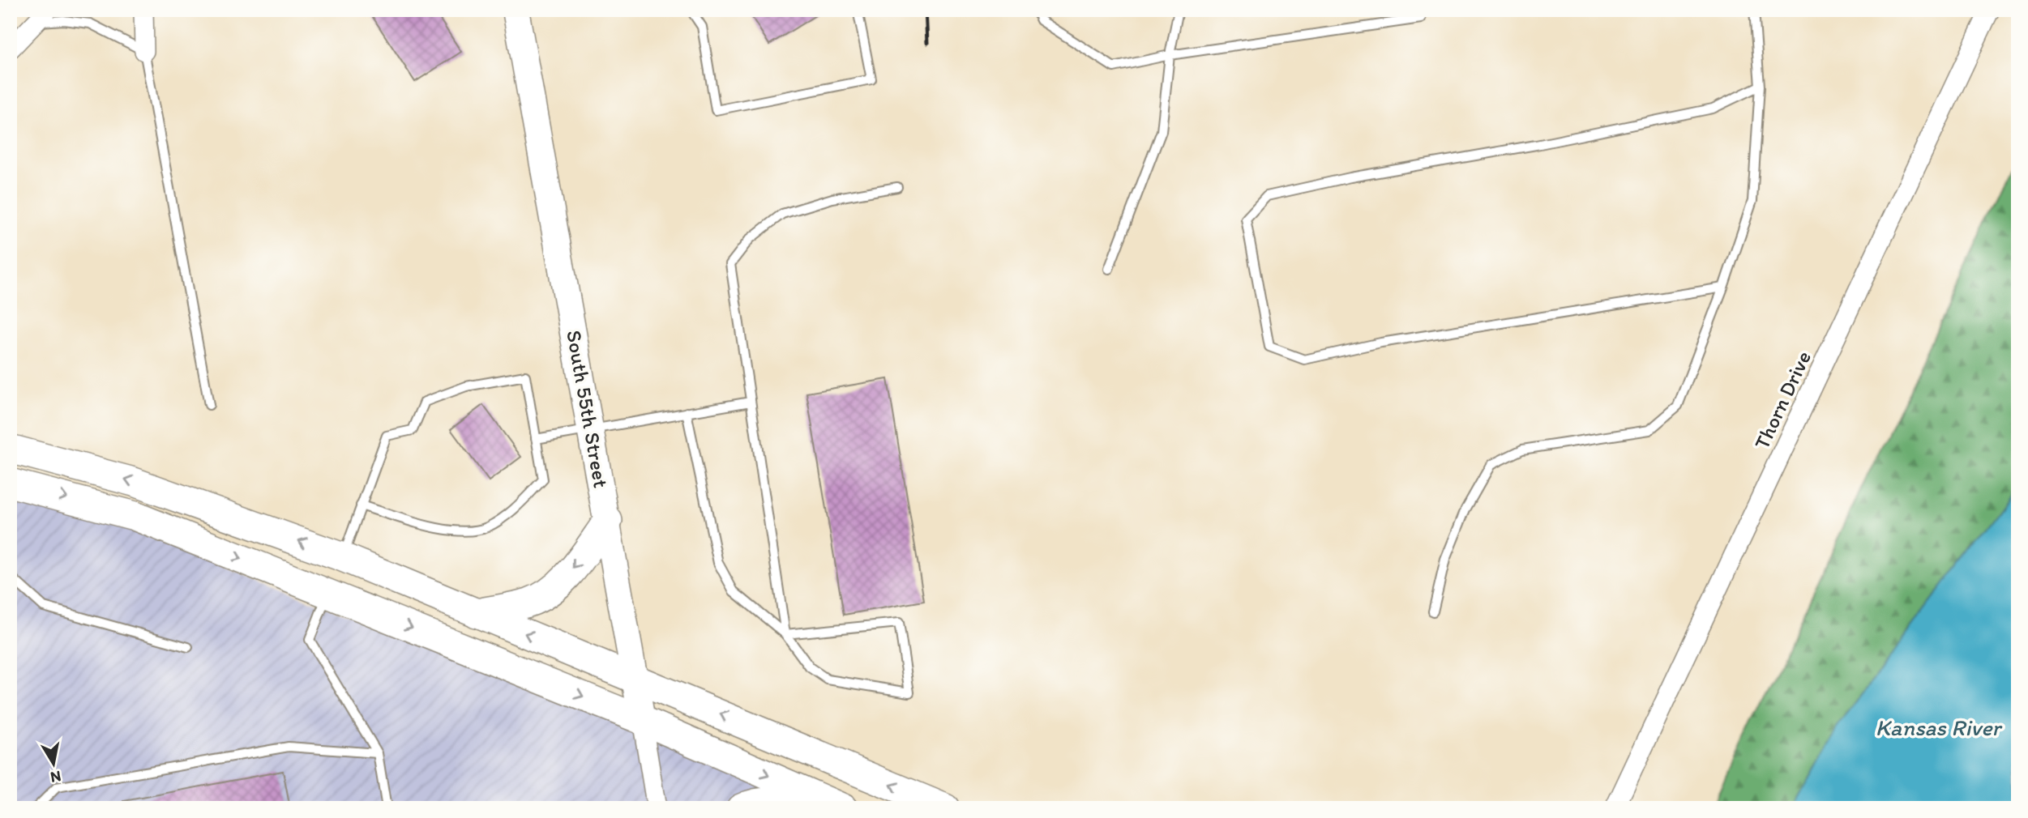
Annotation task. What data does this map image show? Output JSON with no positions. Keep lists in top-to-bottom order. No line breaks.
{"streets":{"main road":["South 55th Street"],"street":["Thorn Drive"]},"water":["Kansas River"],"north":"bottom"}
